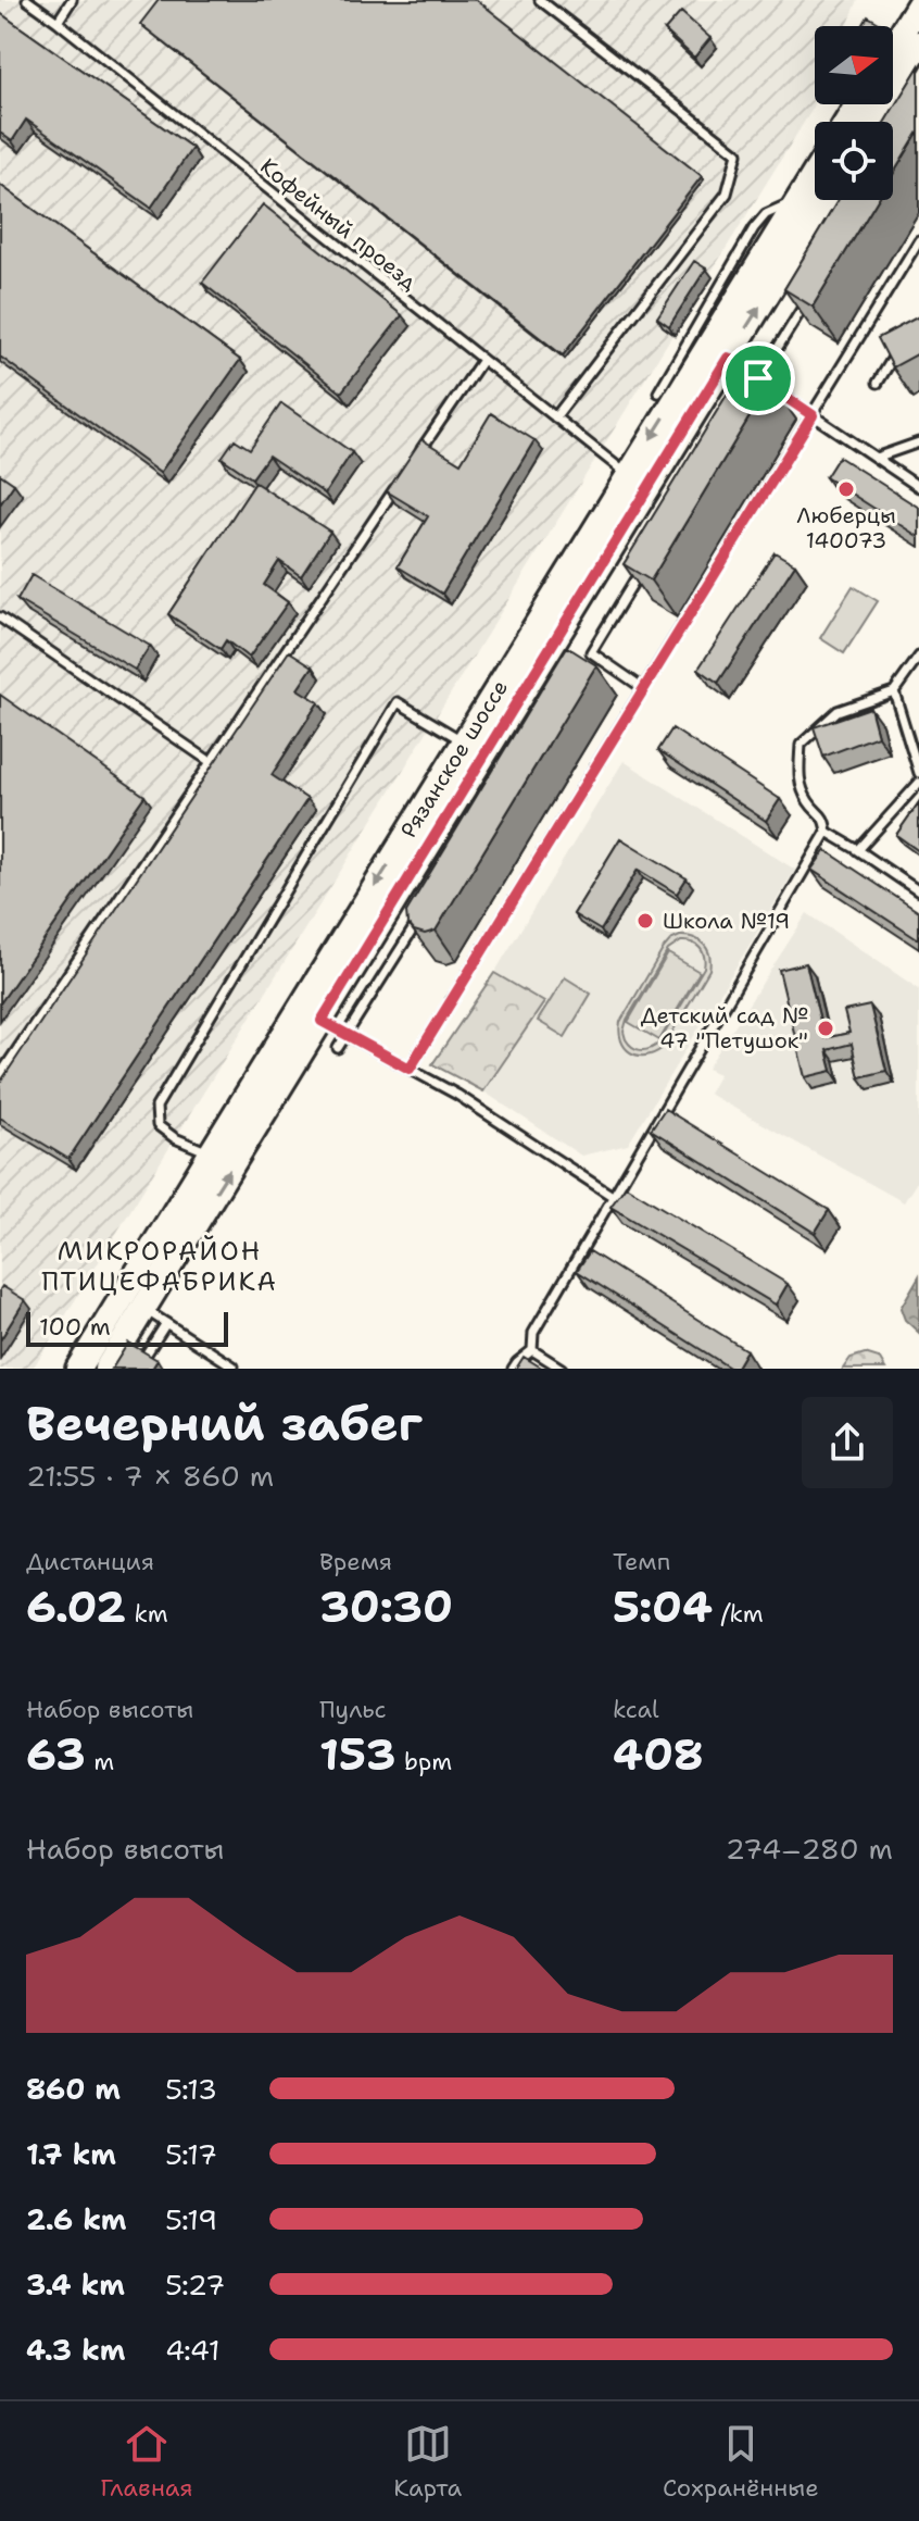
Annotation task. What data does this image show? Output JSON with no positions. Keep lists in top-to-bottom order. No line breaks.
{"streets":{"main road":["Рязанское шоссе"],"lane":["Кофейный проезд"]},"crossings":[["Кофейный проезд","Рязанское шоссе"]],"districts":["МИКРОРАЙОН ПТИЦЕФАБРИКА"],"places":["Люберцы 140073","Школа №19","Детский сад № 47 \"Петушок\""],"scale_bar":"100 m","north":"right","page":{"scale":"100 m","heading":["Вечерний забег","21:55 · 7 × 860 m"],"stats":[["Дистанция","6.02 km"],["Время","30:30"],["Темп","5:04 /km"],["Набор высоты","63 m"],["Пульс","153 bpm"],["kcal","408"]],"chart":["Набор высоты","274–280 m"],"list":[{"name":"860 m","note":"5:13"},{"name":"1.7 km","note":"5:17"},{"name":"2.6 km","note":"5:19"},{"name":"3.4 km","note":"5:27"},{"name":"4.3 km","note":"4:41"}],"tabs":["Главная","Карта","Сохранённые"]}}
